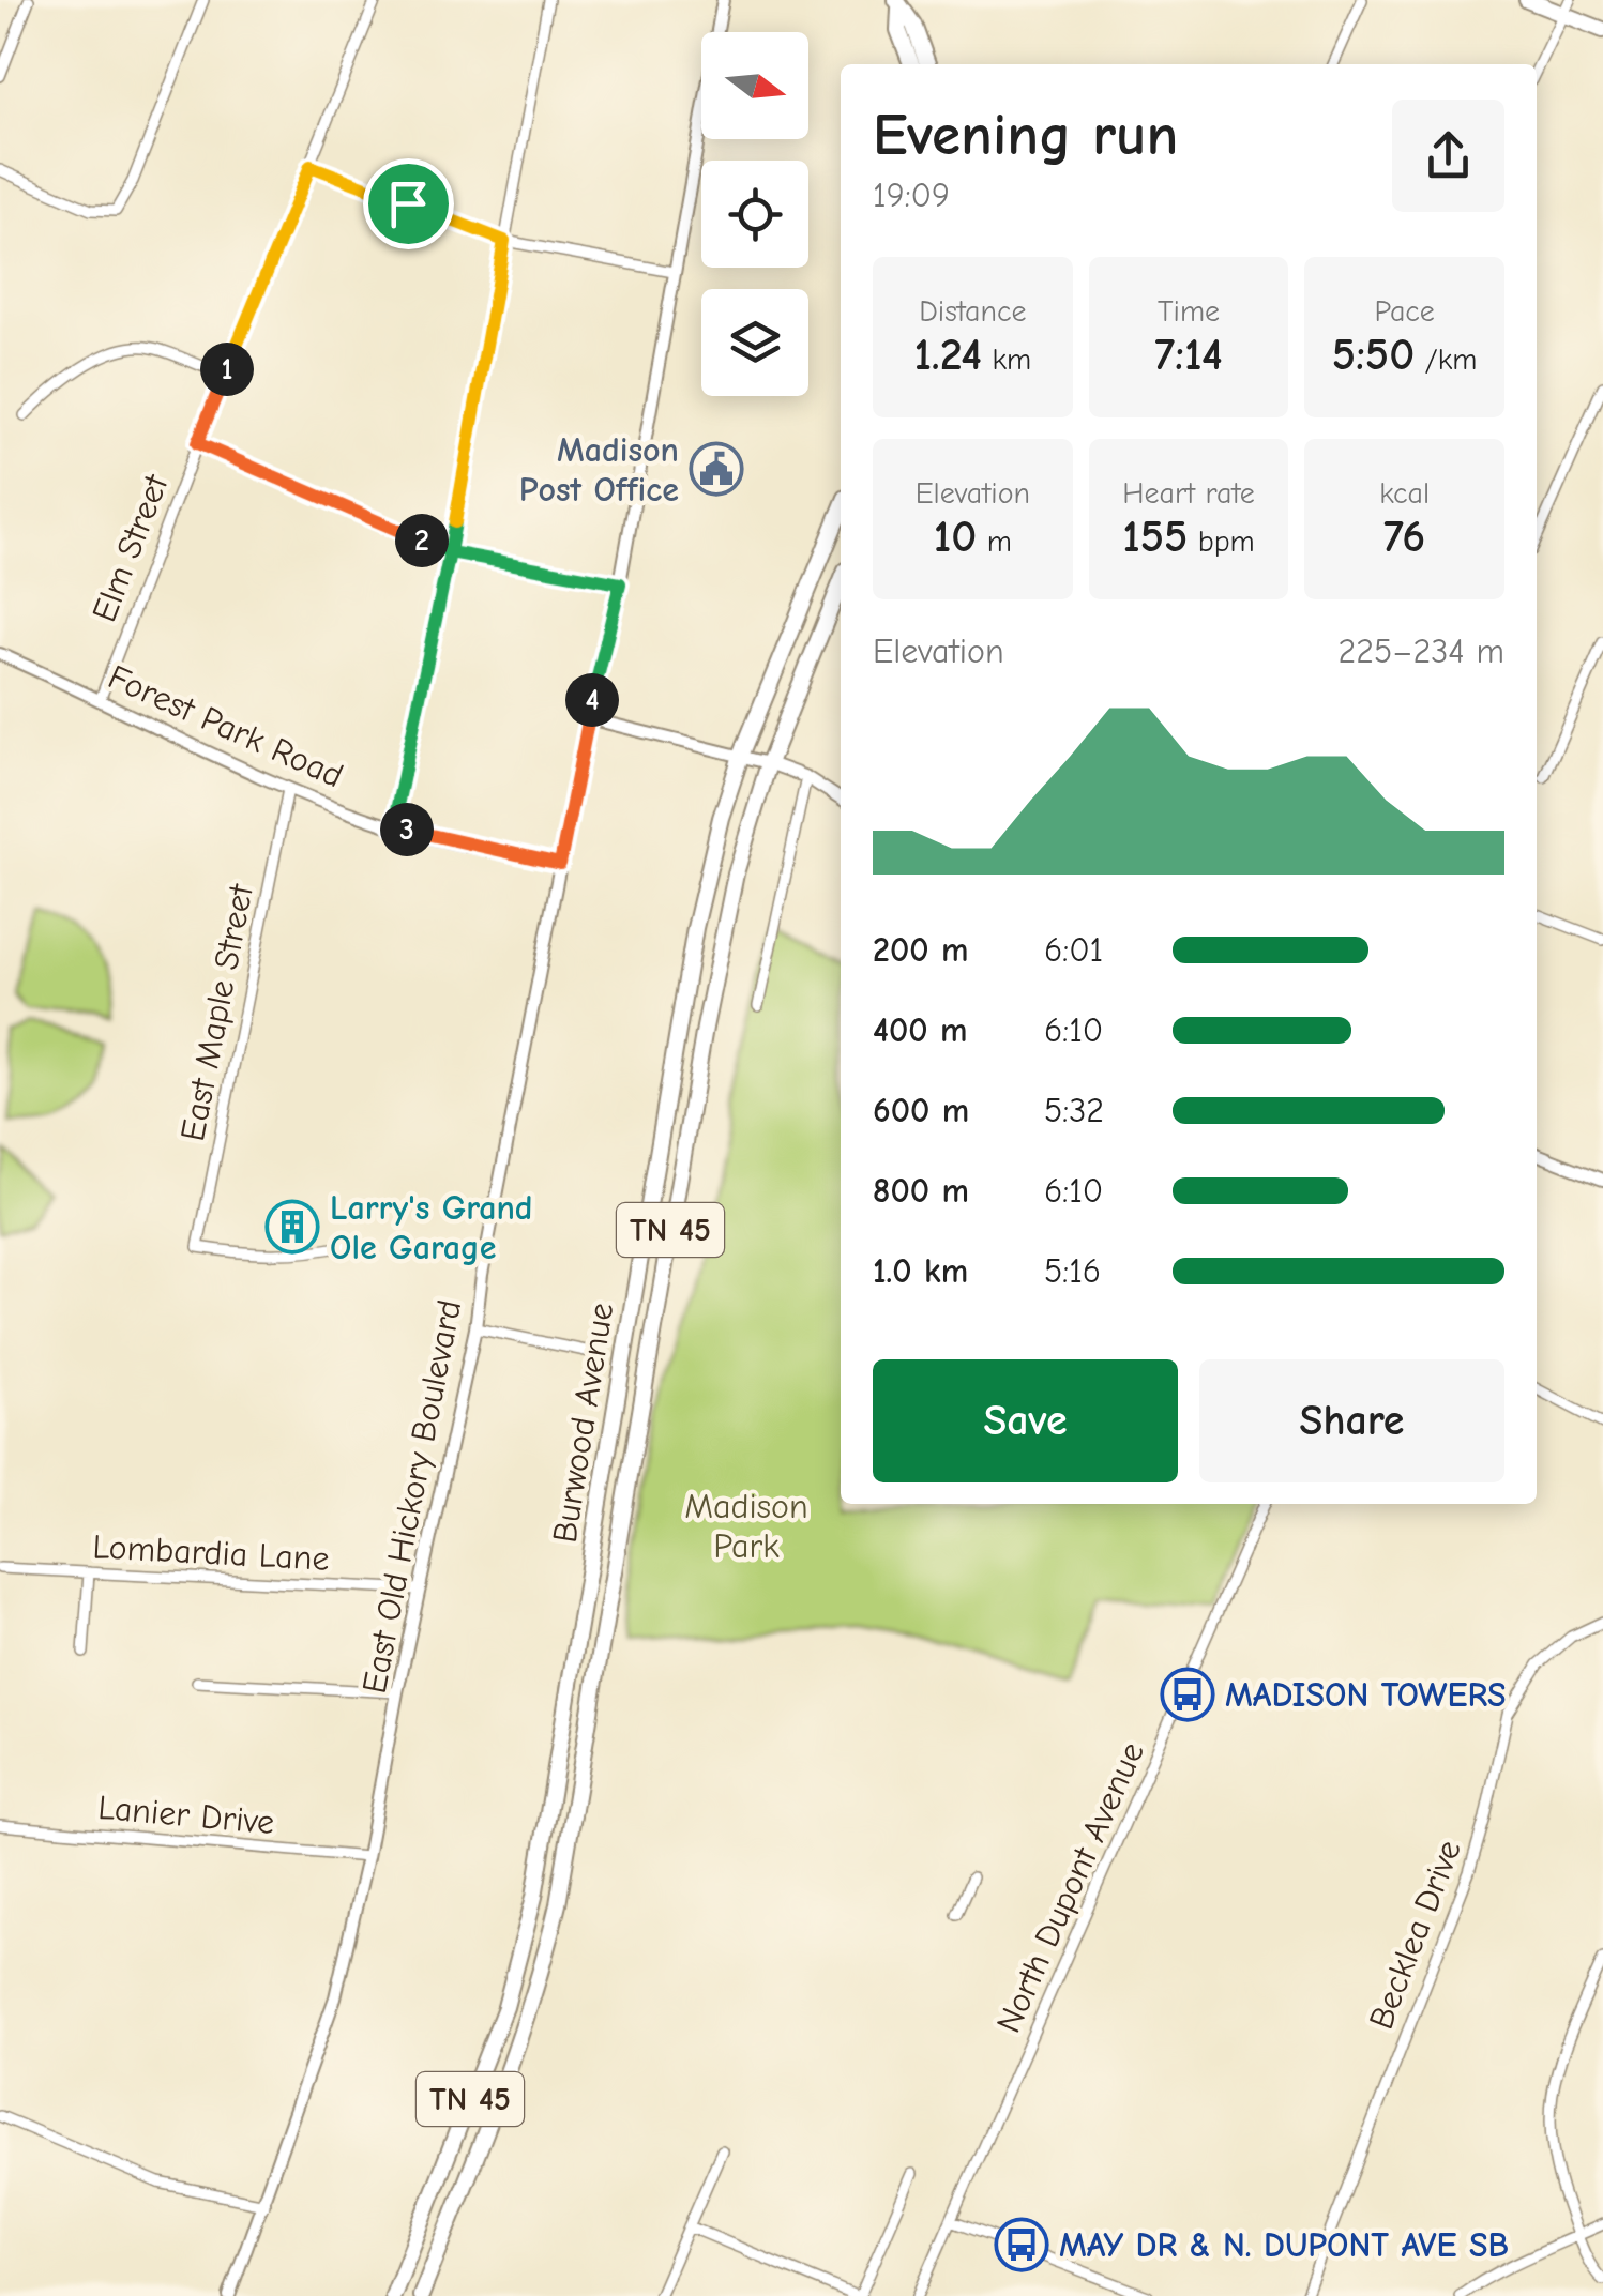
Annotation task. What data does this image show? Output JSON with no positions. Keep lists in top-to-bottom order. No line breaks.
{"streets":{"main road":["TN 45","Burwood Avenue"],"street":["Elm Street","Forest Park Road","East Maple Street","East Old Hickory Boulevard","Lombardia Lane","Lanier Drive","North Dupont Avenue","Becklea Drive"]},"crossings":[["Elm Street","Forest Park Road"],["Forest Park Road","East Maple Street"],["Forest Park Road","East Old Hickory Boulevard"],["East Old Hickory Boulevard","Lombardia Lane"],["East Old Hickory Boulevard","Lanier Drive"]],"parks":["Madison Park"],"places":{"public building":["Madison Post Office"],"building":["Larry's Grand Ole Garage"],"bus stop":["MADISON TOWERS","MAY DR & N. DUPONT AVE SB"]},"north":"right","page":{"heading":["Evening run","19:09"],"stats":[["Distance","1.24 km"],["Time","7:14"],["Pace","5:50 /km"],["Elevation","10 m"],["Heart rate","155 bpm"],["kcal","76"]],"pins":["1","2","4","3"],"chart":["Elevation","225–234 m"],"list":[{"name":"200 m","note":"6:01"},{"name":"400 m","note":"6:10"},{"name":"600 m","note":"5:32"},{"name":"800 m","note":"6:10"},{"name":"1.0 km","note":"5:16"}],"buttons":["Save","Share"]}}
